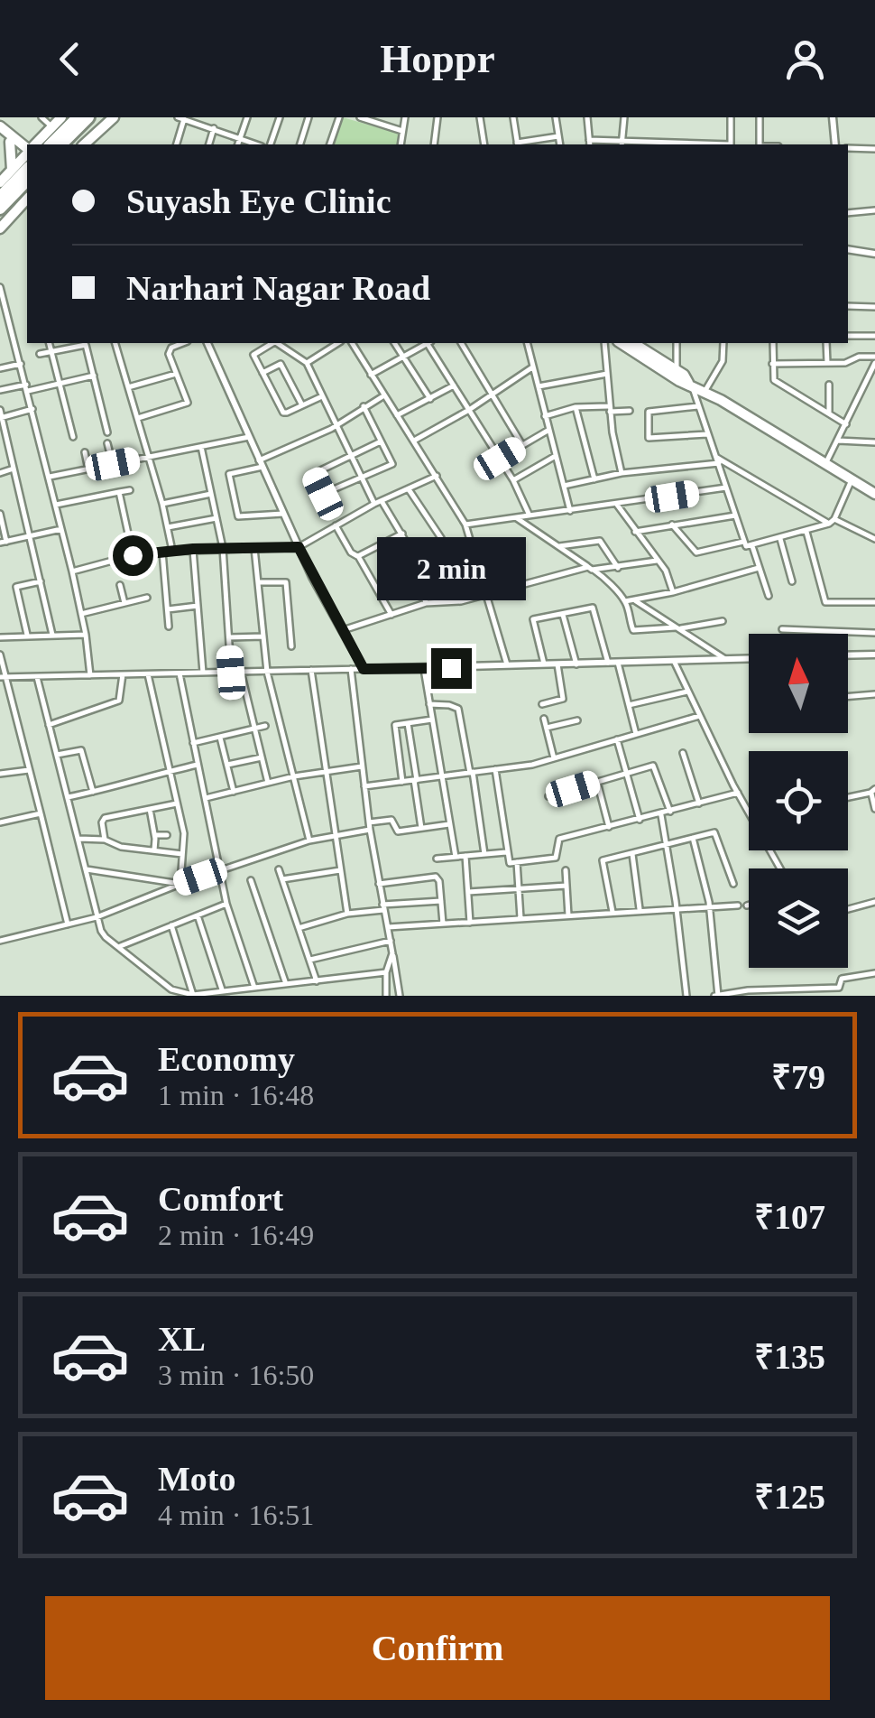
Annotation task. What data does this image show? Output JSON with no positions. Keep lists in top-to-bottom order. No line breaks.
{"north":"top","page":{"header":"Hoppr","banner":["Suyash Eye Clinic","Narhari Nagar Road"],"bubble":"2 min","list":[{"name":"Economy","note":"1 min · 16:48","value":"₹79"},{"name":"Comfort","note":"2 min · 16:49","value":"₹107"},{"name":"XL","note":"3 min · 16:50","value":"₹135"},{"name":"Moto","note":"4 min · 16:51","value":"₹125"}],"buttons":"Confirm"}}
